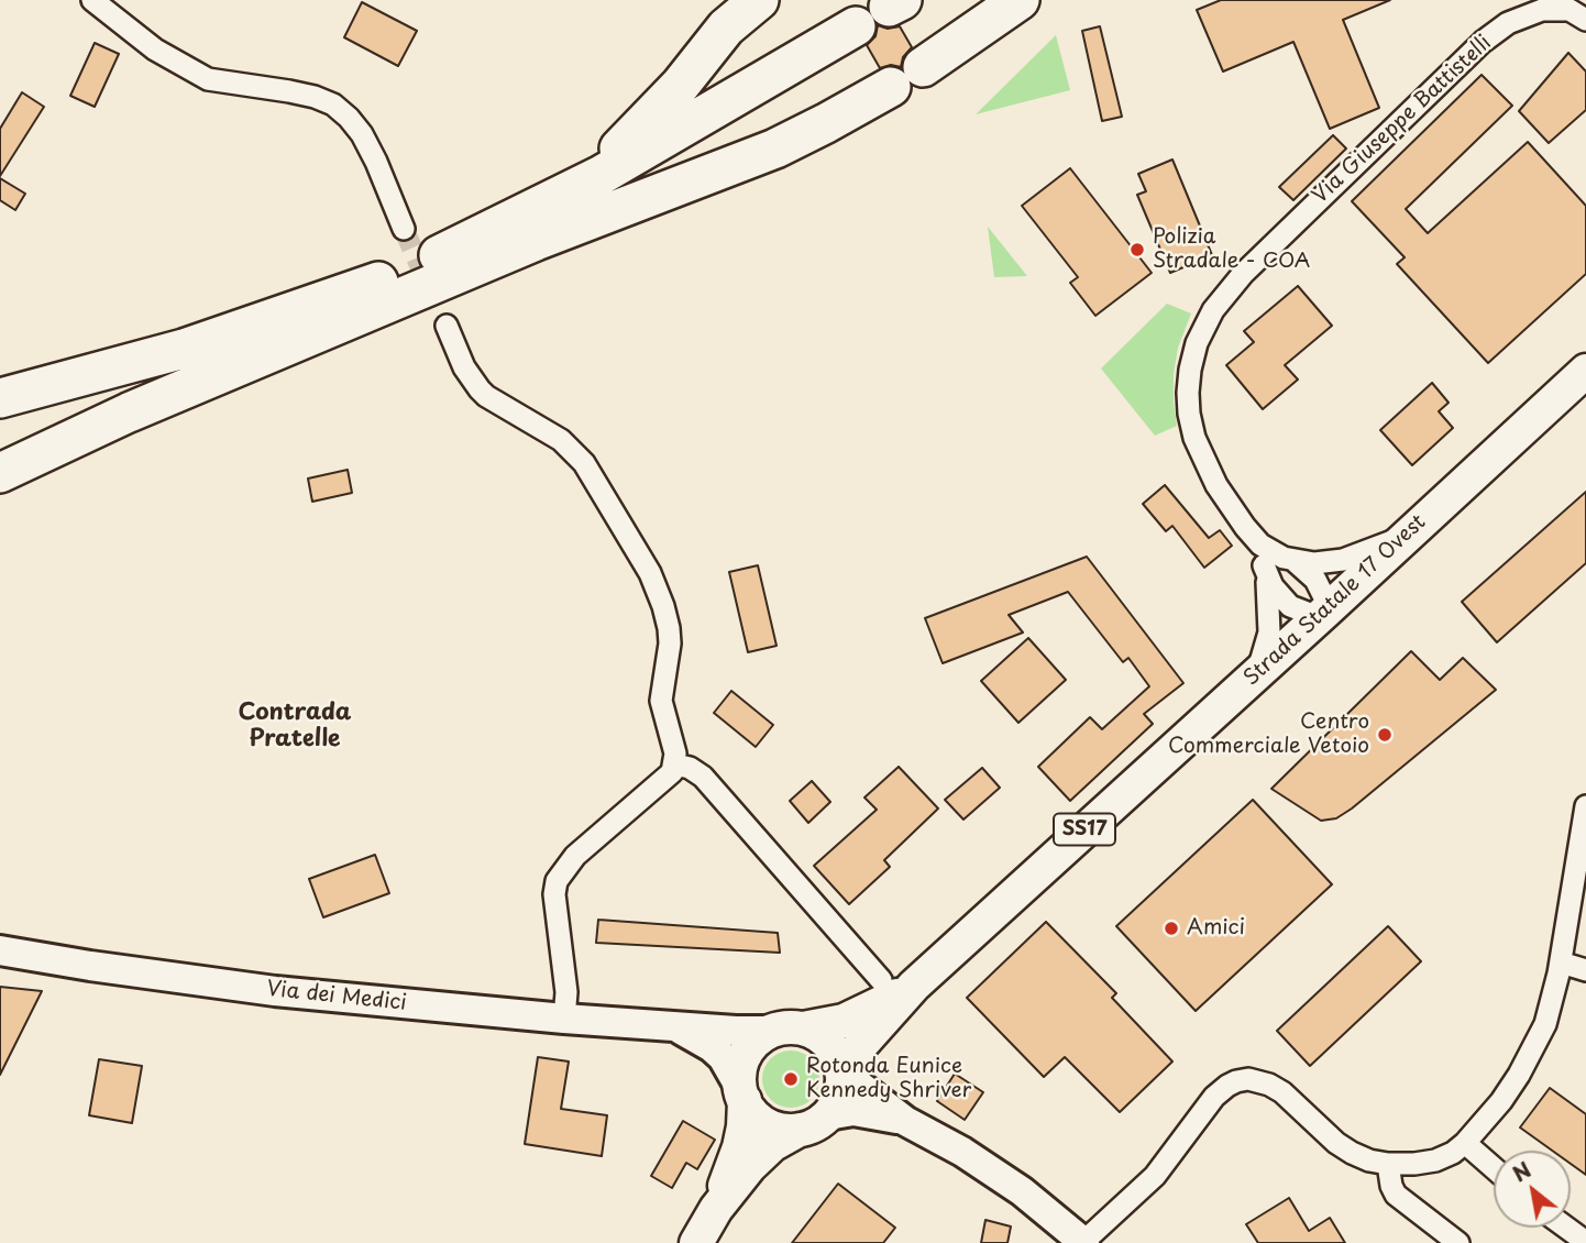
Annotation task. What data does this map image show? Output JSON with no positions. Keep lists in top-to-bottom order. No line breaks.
{"streets":{"main road":["Strada Statale 17 Ovest","SS17"],"street":["Via Giuseppe Battistelli","Via dei Medici"]},"crossings":[["Via Giuseppe Battistelli","Strada Statale 17 Ovest"],["Strada Statale 17 Ovest","SS17"],["Strada Statale 17 Ovest","Via dei Medici"],["SS17","Via dei Medici"]],"districts":["Contrada Pratelle"],"places":["Polizia Stradale - COA","Centro Commerciale Vetoio","Amici","Rotonda Eunice Kennedy Shriver"],"north":"top left"}
